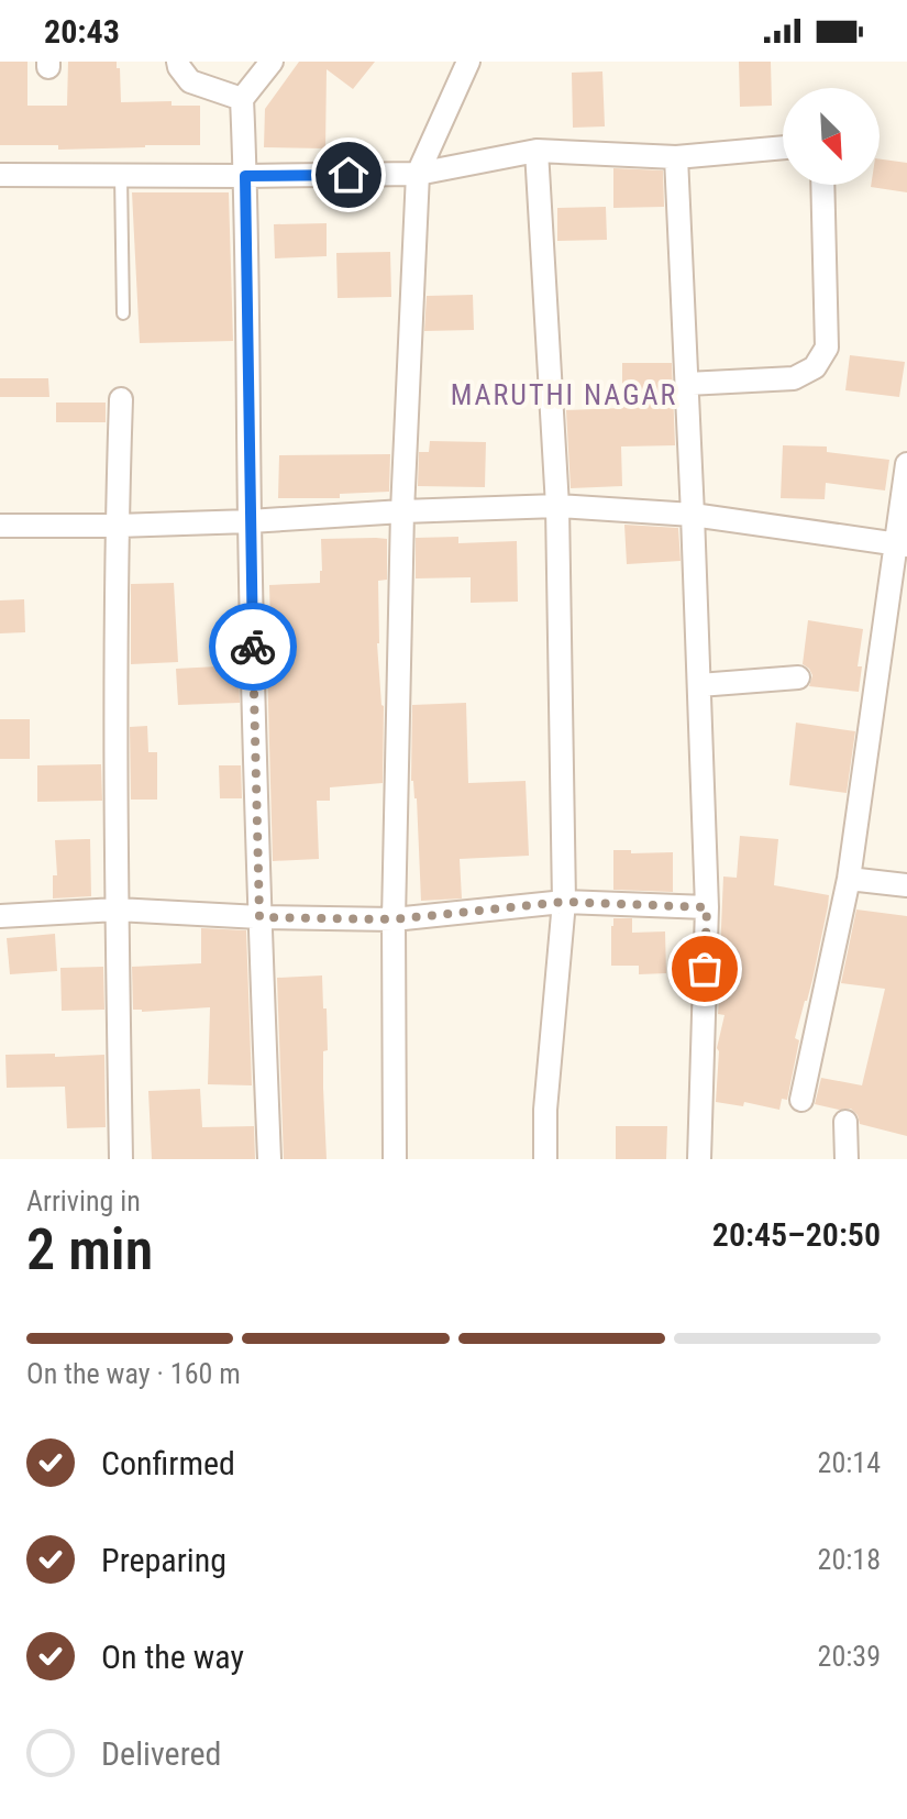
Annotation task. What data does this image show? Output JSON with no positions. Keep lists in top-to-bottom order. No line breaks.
{"districts":["MARUTHI NAGAR"],"north":"bottom right","page":{"status":"20:43","heading":["2 min","Arriving in","20:45–20:50"],"bar":"On the way · 160 m","list":[["Confirmed","20:14"],["Preparing","20:18"],["On the way","20:39"],"Delivered"]}}
